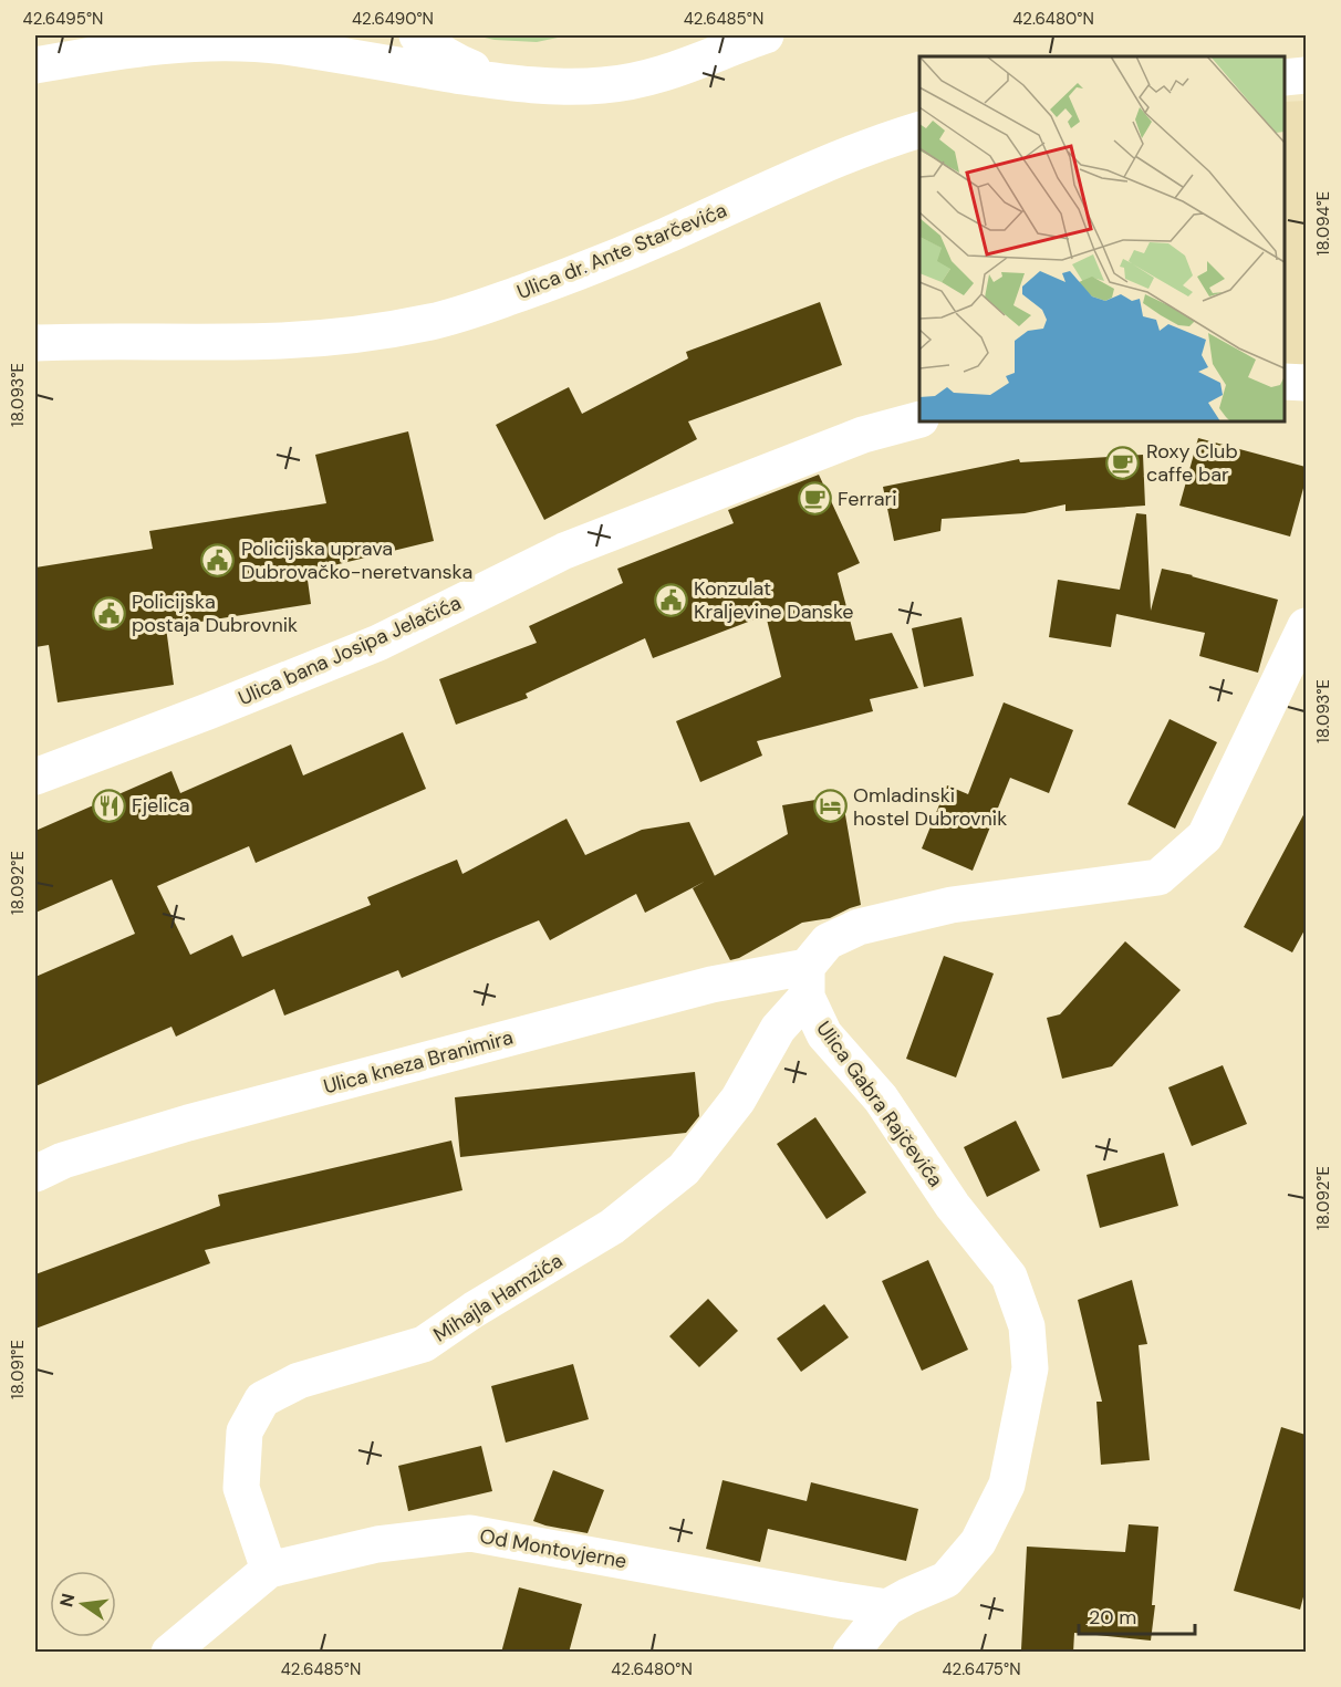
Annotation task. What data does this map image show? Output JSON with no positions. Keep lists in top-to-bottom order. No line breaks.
{"streets":{"street":["Ulica dr. Ante Starčevića","Ulica bana Josipa Jelačića","Ulica kneza Branimira","Ulica Gabra Rajčevića","Mihajla Hamzića","Od Montovjerne"]},"crossings":[["Ulica kneza Branimira","Ulica Gabra Rajčevića"],["Ulica kneza Branimira","Mihajla Hamzića"],["Ulica Gabra Rajčevića","Mihajla Hamzića"],["Ulica Gabra Rajčevića","Od Montovjerne"],["Mihajla Hamzića","Od Montovjerne"]],"places":{"cafe":["Roxy Club caffe bar","Ferrari"],"public building":["Policijska uprava Dubrovačko-neretvanska","Konzulat Kraljevine Danske","Policijska postaja Dubrovnik"],"restaurant":["Fjelica"],"hotel":["Omladinski hostel Dubrovnik"]},"scale_bar":"20 m","north":"left","coordinates":["42.6495°N","42.6490°N","42.6485°N","42.6480°N","18.094°E","18.093°E","18.092°E","18.091°E","42.6475°N"]}
